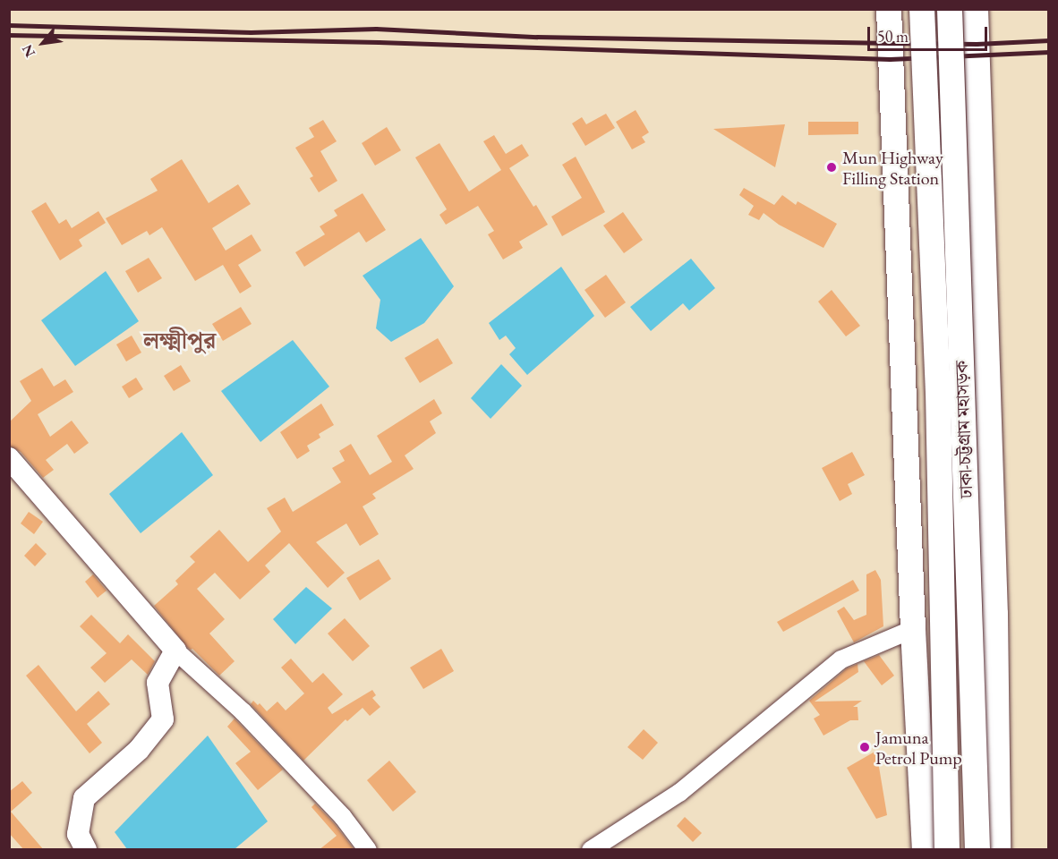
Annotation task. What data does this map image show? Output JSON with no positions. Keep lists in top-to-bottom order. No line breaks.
{"streets":{"highway":["ঢাকা-চট্টগ্রাম মহাসড়ক"]},"districts":["লক্ষ্মীপুর"],"places":["Mun Highway Filling Station","Jamuna Petrol Pump"],"scale_bar":"50 m","north":"bottom left"}
